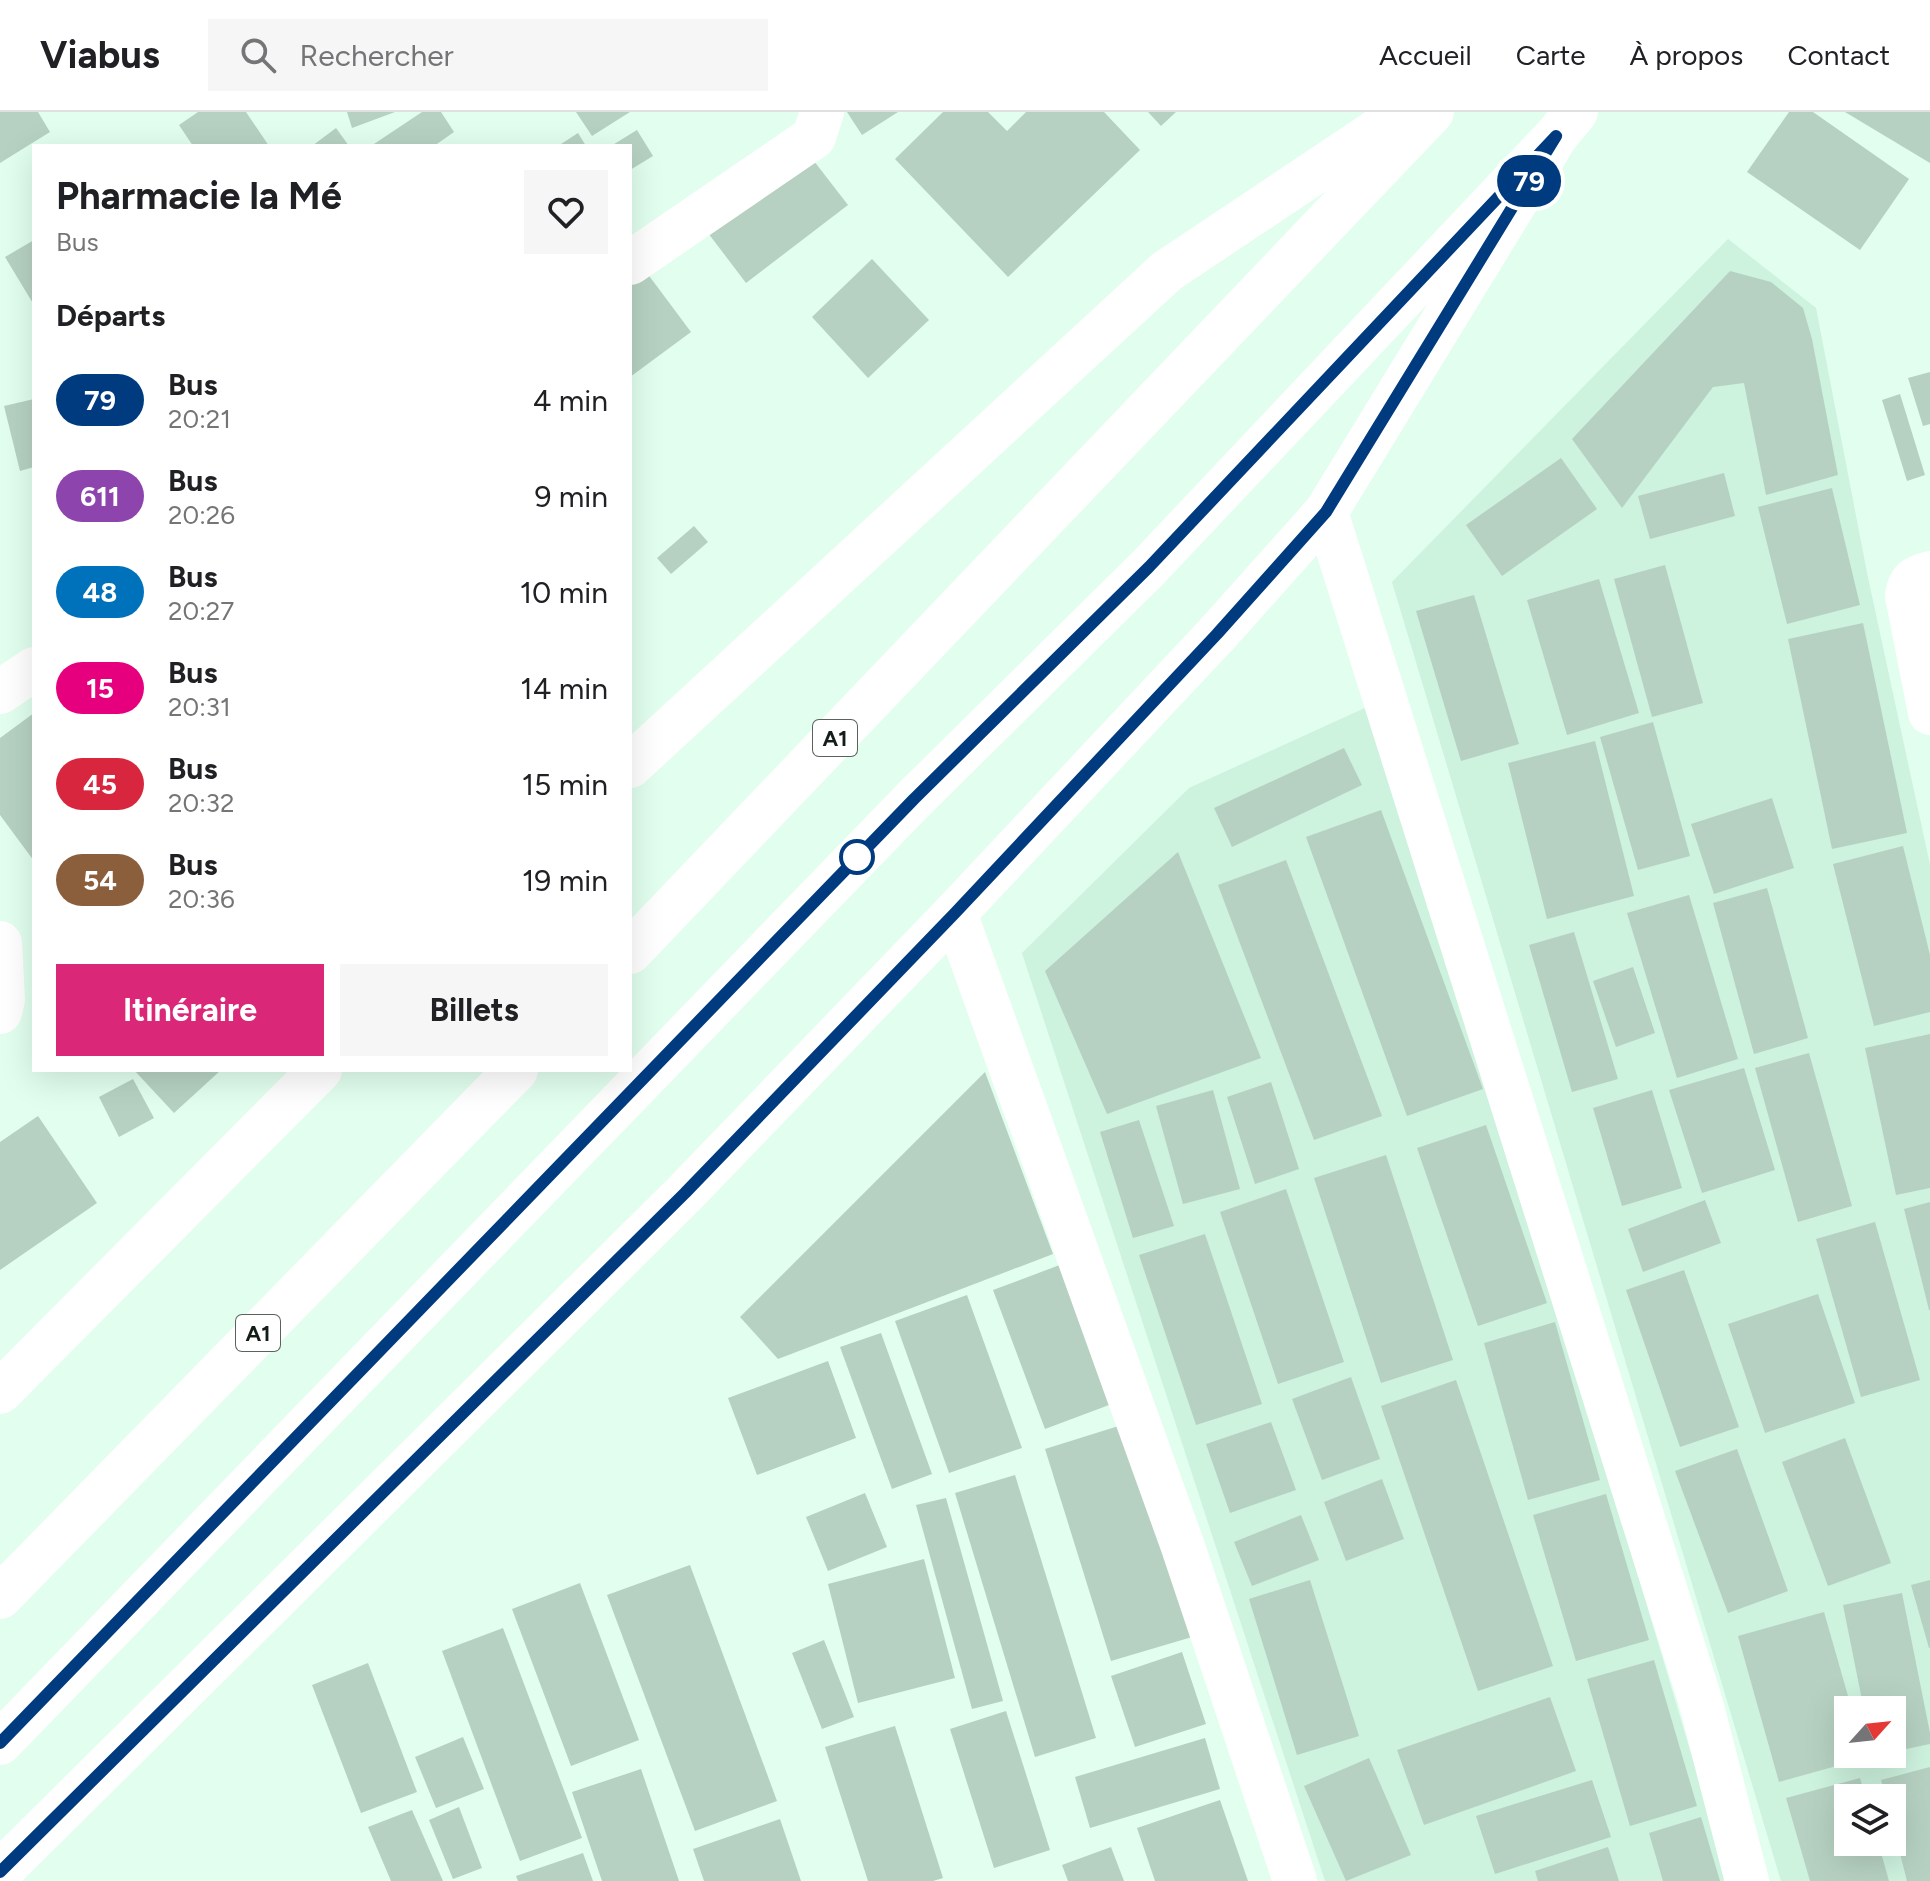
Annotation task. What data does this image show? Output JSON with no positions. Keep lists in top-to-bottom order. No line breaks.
{"streets":{"main road":["A1"]},"lines":["bus line 79"],"north":"top right","page":{"header":"Viabus","search":"Rechercher","nav":["Accueil","Carte","À propos","Contact"],"on_map":"79","heading":[["Pharmacie la Mé","Bus"],"Départs"],"list":[{"mark":"79","name":"Bus","note":"20:21","value":"4 min"},{"mark":"611","name":"Bus","note":"20:26","value":"9 min"},{"mark":"48","name":"Bus","note":"20:27","value":"10 min"},{"mark":"15","name":"Bus","note":"20:31","value":"14 min"},{"mark":"45","name":"Bus","note":"20:32","value":"15 min"},{"mark":"54","name":"Bus","note":"20:36","value":"19 min"}],"buttons":["Itinéraire","Billets"]}}
